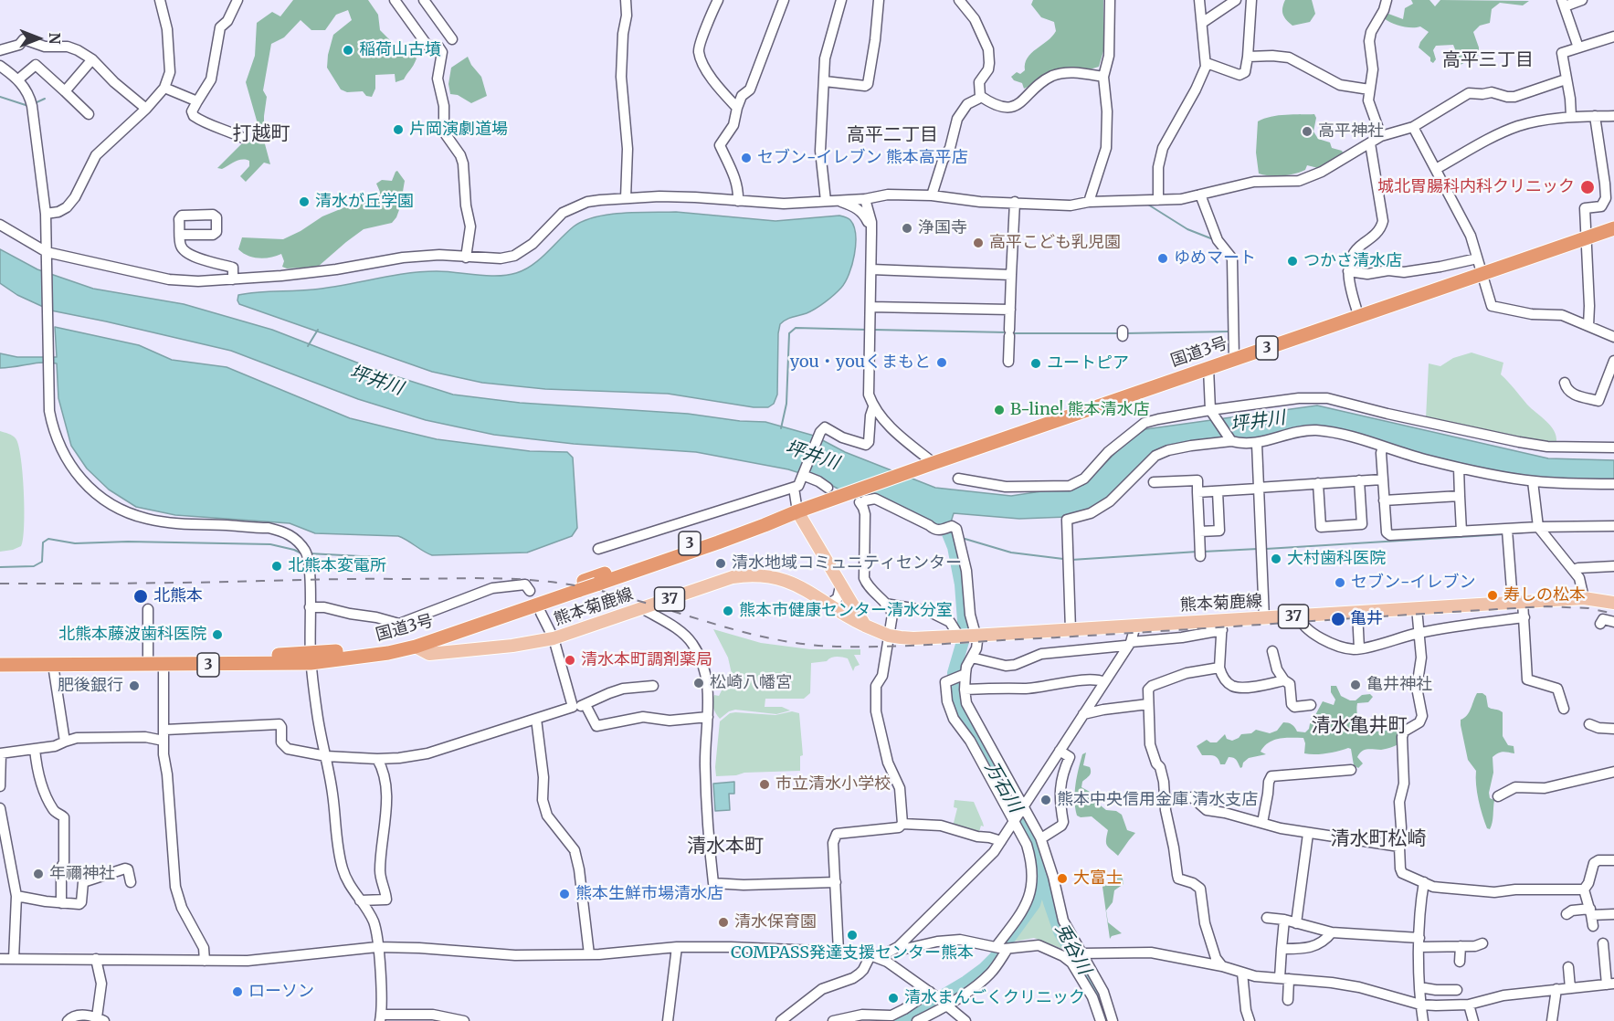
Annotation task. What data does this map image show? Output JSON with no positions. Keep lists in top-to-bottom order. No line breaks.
{"streets":{"highway":["3","国道3号"],"main road":["37","熊本菊鹿線"]},"crossings":[["国道3号","熊本菊鹿線"]],"districts":["高平三丁目","打越町","高平二丁目","清水亀井町","清水町松崎","清水本町"],"water":["坪井川","万石川","兎谷川"],"places":["稲荷山古墳","片岡演劇道場","高平神社","セブン-イレブン 熊本高平店","城北胃腸科内科クリニック","清水が丘学園","浄国寺","高平こども乳児園","ゆめマート","つかさ清水店","you・youくまもと","ユートピア","B-line! 熊本清水店","大村歯科医院","清水地域コミュニティセンター","北熊本変電所","セブン-イレブン","寿しの松本","北熊本","熊本市健康センター清水分室","亀井","北熊本藤波歯科医院","清水本町調剤薬局","松崎八幡宮","亀井神社","肥後銀行","市立清水小学校","熊本中央信用金庫 清水支店","年禰神社","大富士","熊本生鮮市場清水店","清水保育園","COMPASS発達支援センター熊本","ローソン","清水まんごくクリニック"],"north":"right"}
